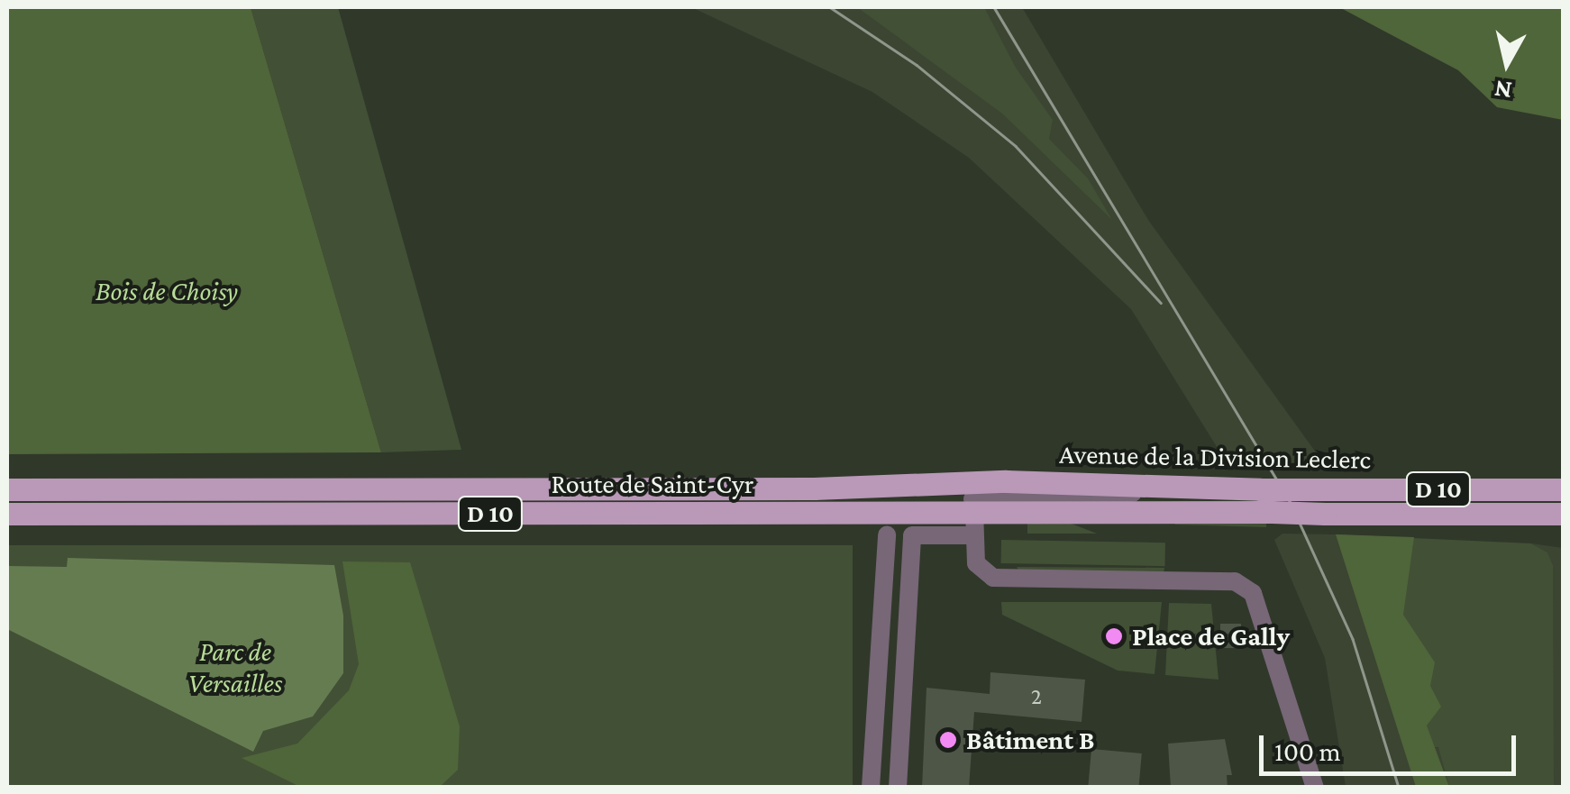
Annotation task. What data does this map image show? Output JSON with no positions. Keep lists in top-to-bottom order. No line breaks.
{"streets":{"main road":["Avenue de la Division Leclerc","Route de Saint-Cyr","D 10"]},"crossings":[["Avenue de la Division Leclerc","Route de Saint-Cyr"]],"parks":["Bois de Choisy","Parc de Versailles"],"places":["Place de Gally","Bâtiment B"],"house_numbers":["2"],"scale_bar":"100 m","north":"bottom"}
